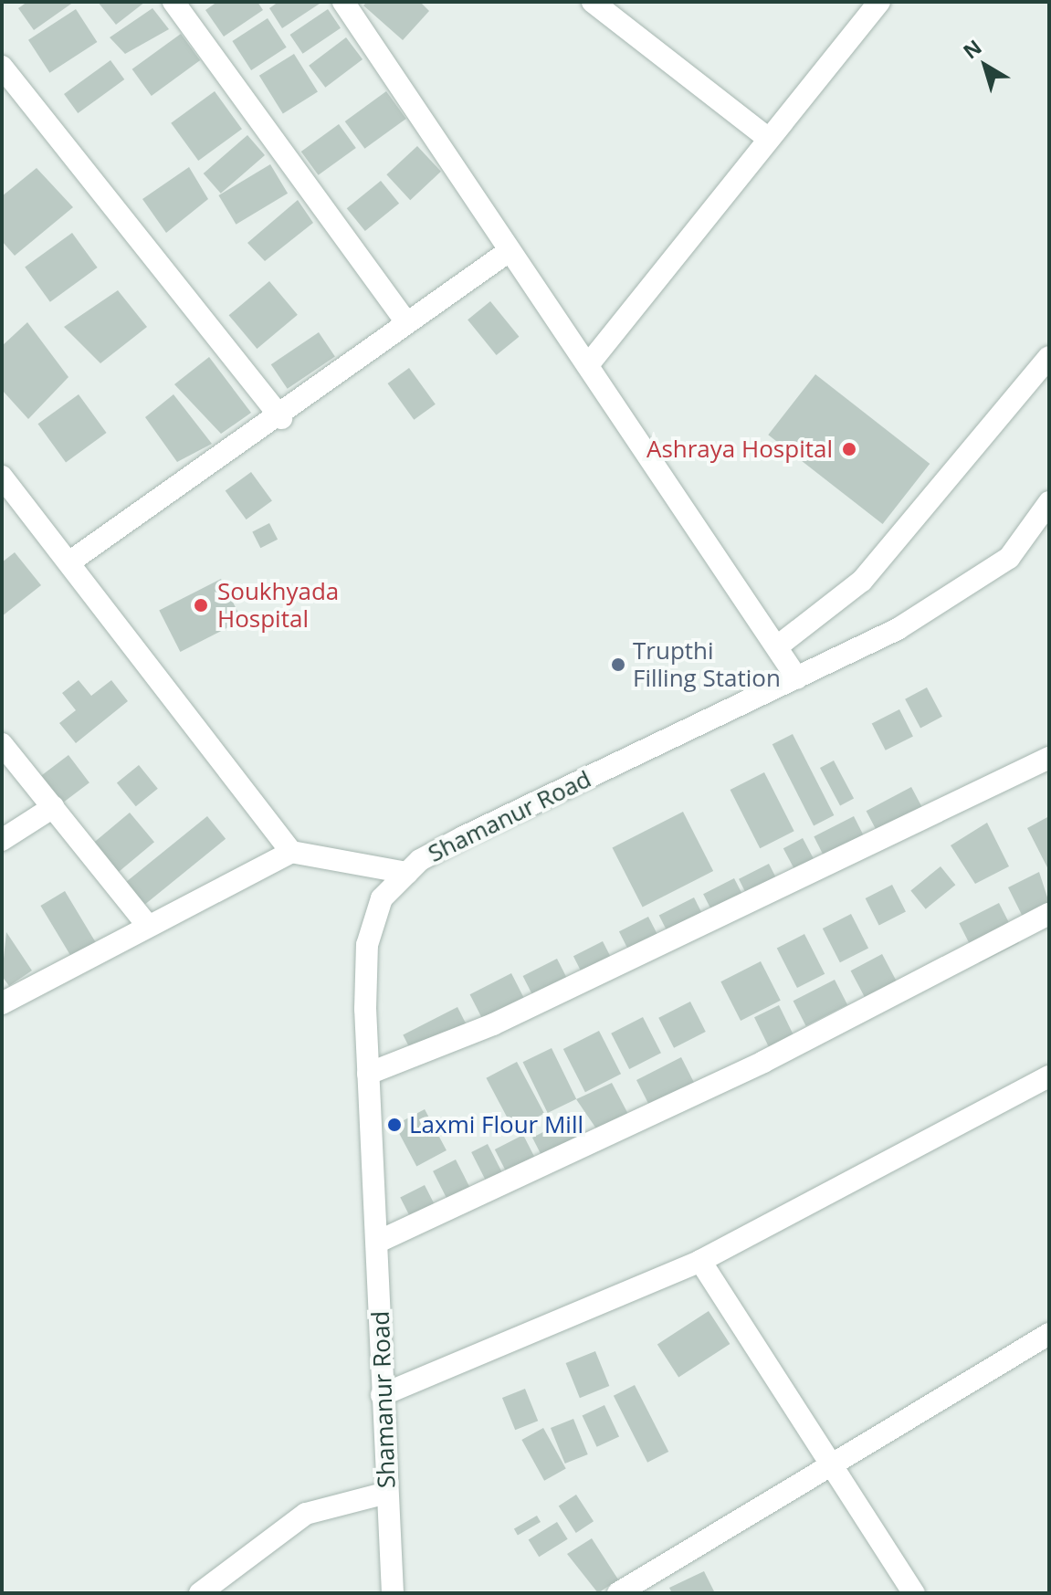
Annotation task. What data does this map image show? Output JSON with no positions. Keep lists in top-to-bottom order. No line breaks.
{"streets":{"street":["Shamanur Road"]},"places":["Ashraya Hospital","Soukhyada Hospital","Trupthi Filling Station","Laxmi Flour Mill"],"north":"top left"}
